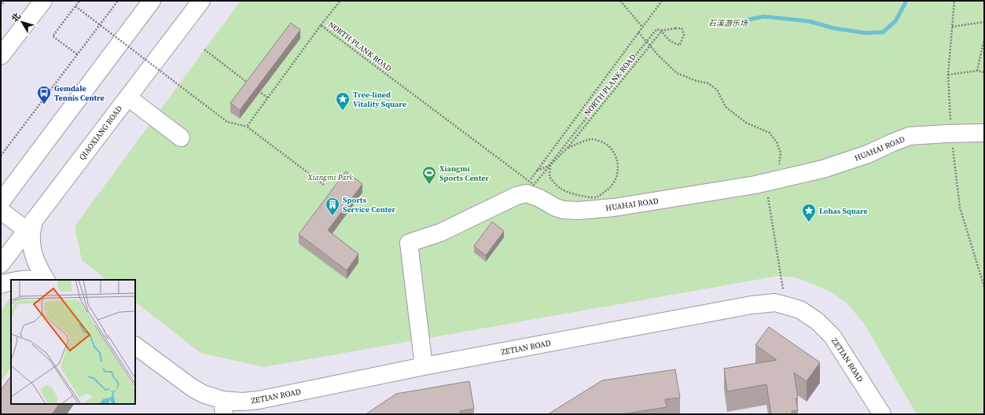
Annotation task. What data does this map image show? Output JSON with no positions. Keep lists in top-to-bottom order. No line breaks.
{"streets":{"street":["QIAOXIANG ROAD","HUAHAI ROAD","ZETIAN ROAD"],"path":["NORTH PLANK ROAD"]},"crossings":[["HUAHAI ROAD","ZETIAN ROAD"]],"parks":["石溪游乐场","Xiangmi Park"],"places":{"bus stop":["Gemdale Tennis Centre"],"place":["Tree-lined Vitality Square","Lohas Square"],"sports":["Xiangmi Sports Center"],"building":["Sports Service Center"]},"north":"top left"}
